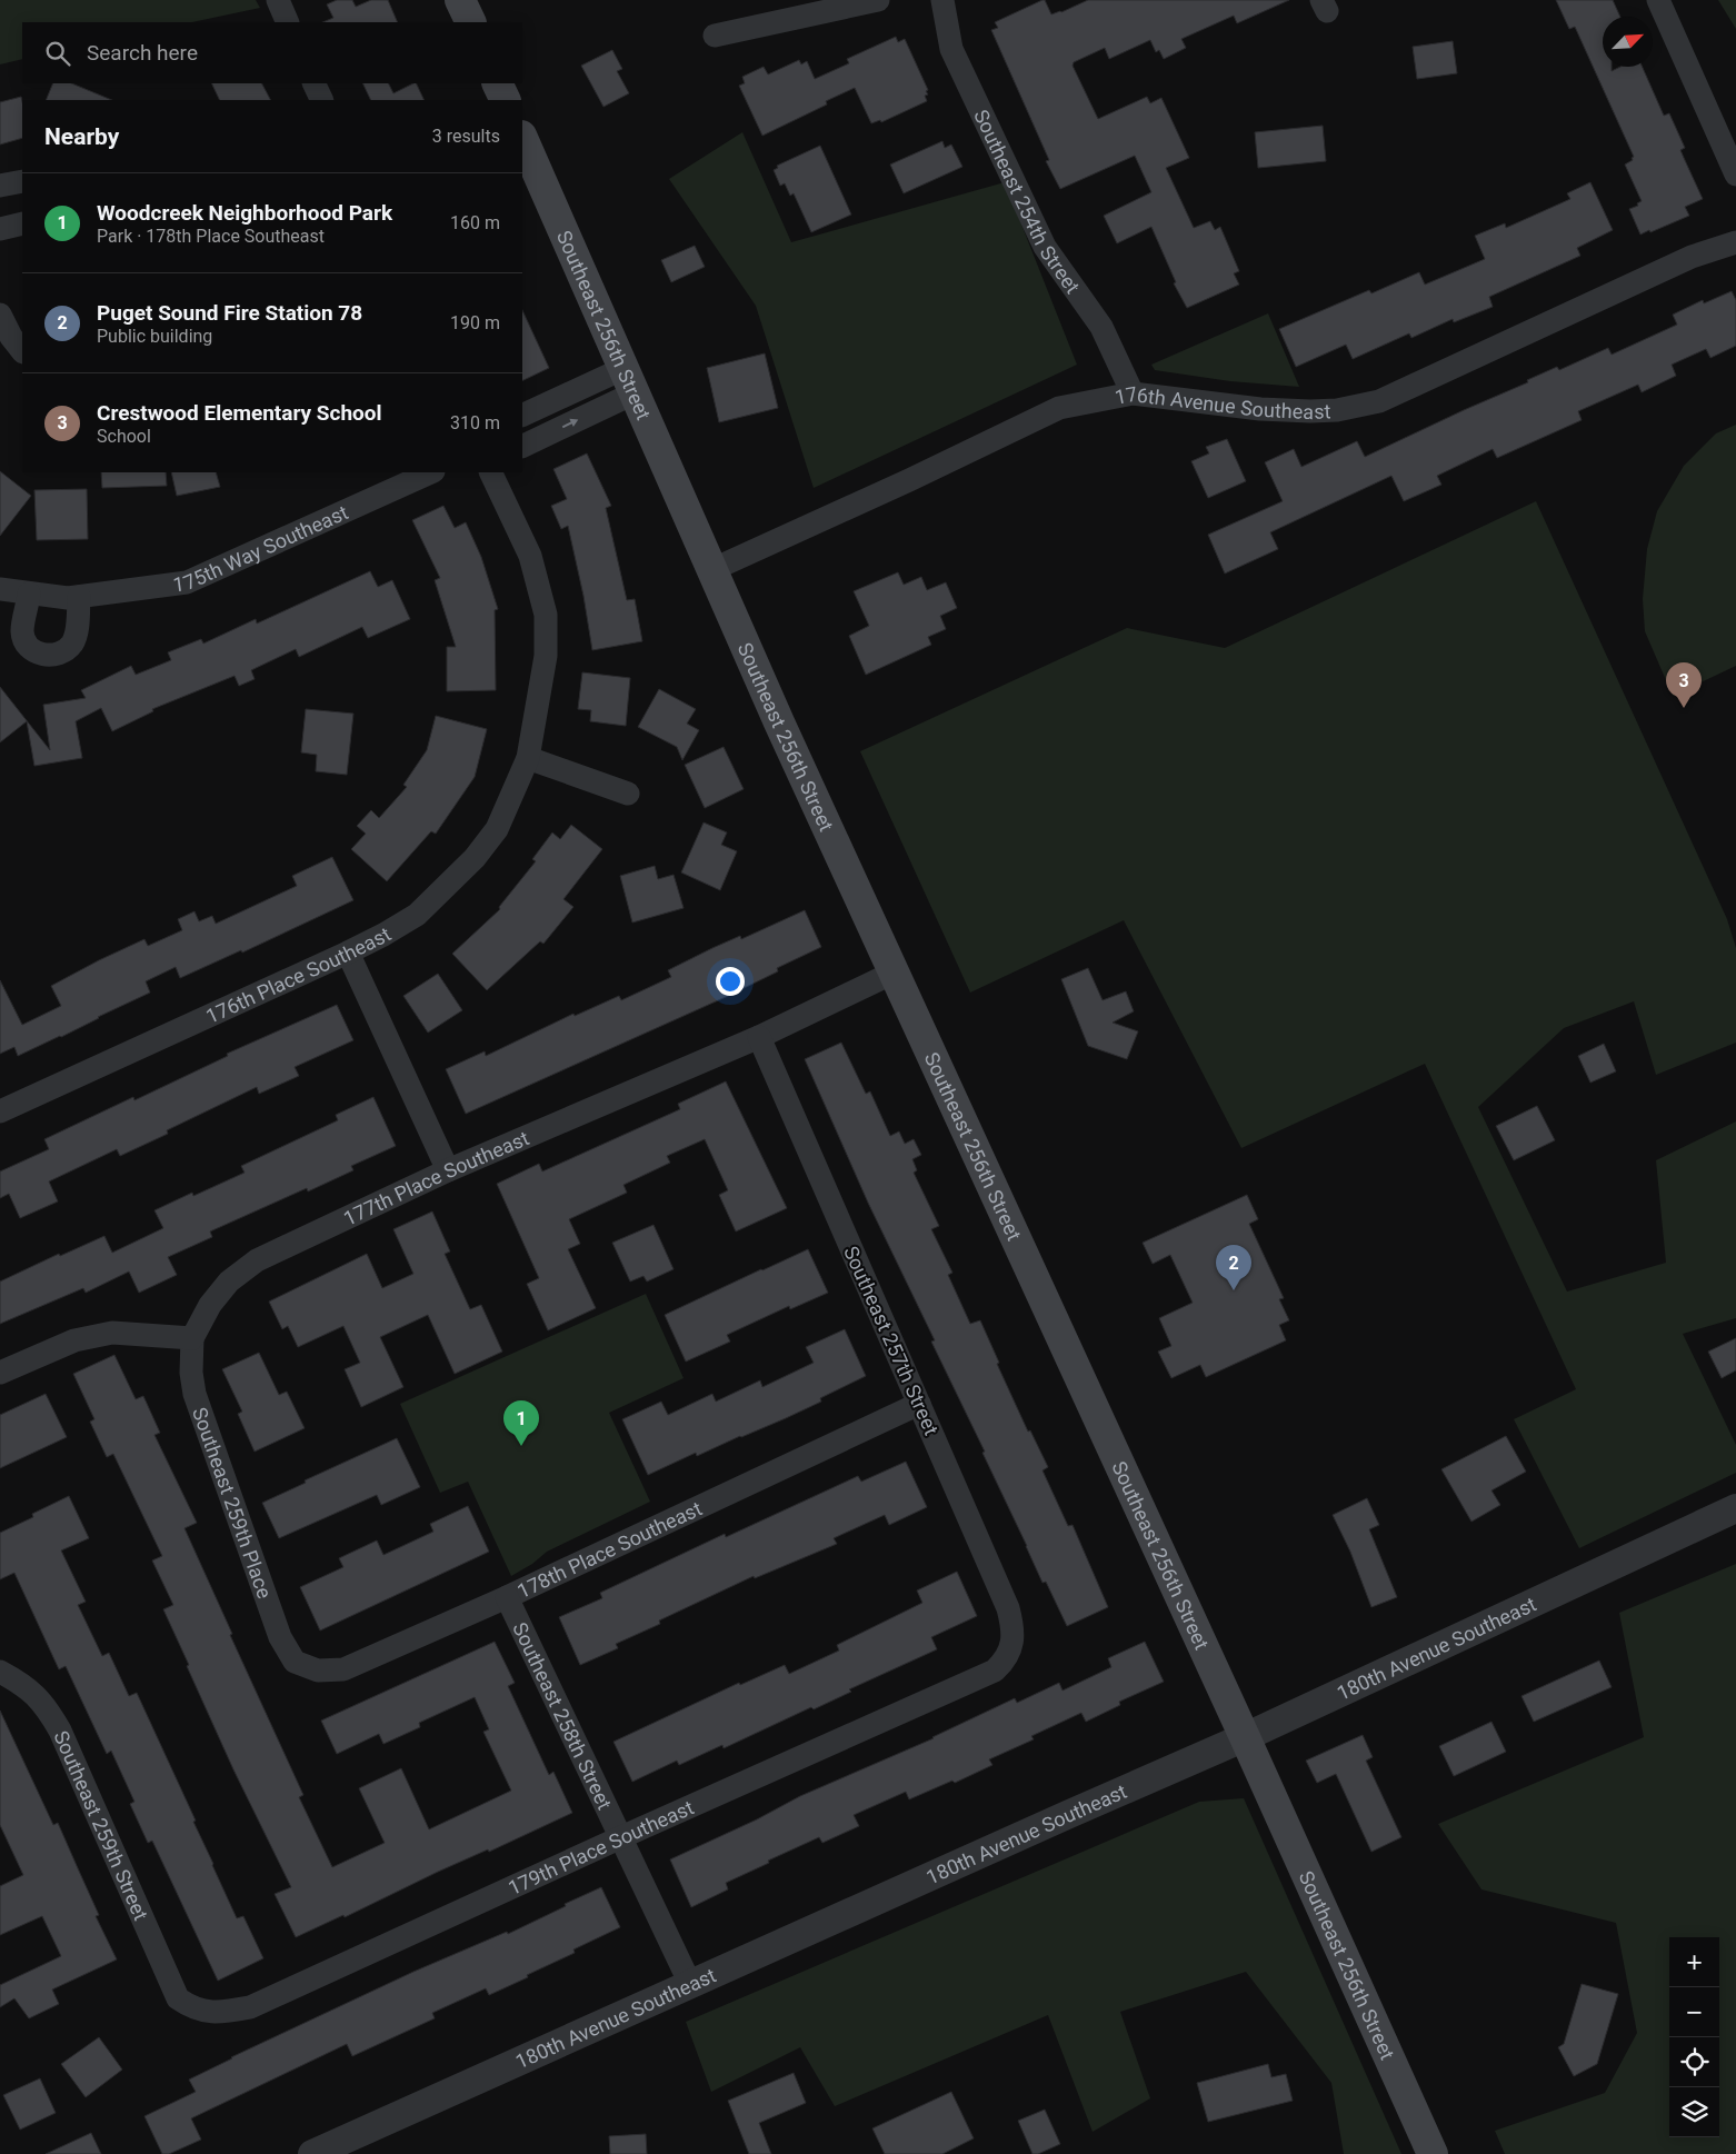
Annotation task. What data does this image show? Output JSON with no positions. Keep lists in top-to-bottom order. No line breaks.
{"streets":{"main road":["Southeast 256th Street"],"street":["Southeast 254th Street","176th Avenue Southeast","175th Way Southeast","176th Place Southeast","177th Place Southeast","Southeast 257th Street","Southeast 259th Place","178th Place Southeast","180th Avenue Southeast","Southeast 258th Street","Southeast 259th Street","179th Place Southeast"]},"crossings":[["Southeast 254th Street","176th Avenue Southeast"],["Southeast 256th Street","176th Avenue Southeast"],["Southeast 256th Street","177th Place Southeast"],["Southeast 256th Street","180th Avenue Southeast"],["177th Place Southeast","Southeast 257th Street"],["177th Place Southeast","Southeast 259th Place"],["Southeast 257th Street","178th Place Southeast"],["Southeast 257th Street","179th Place Southeast"],["Southeast 259th Place","178th Place Southeast"],["178th Place Southeast","Southeast 258th Street"],["180th Avenue Southeast","Southeast 258th Street"],["Southeast 258th Street","179th Place Southeast"],["Southeast 259th Street","179th Place Southeast"]],"north":"top right","page":{"search":"Search here","heading":["Nearby","3 results"],"list":[{"mark":"1","name":"Woodcreek Neighborhood Park","note":"Park · 178th Place Southeast","value":"160 m"},{"mark":"2","name":"Puget Sound Fire Station 78","note":"Public building","value":"190 m"},{"mark":"3","name":"Crestwood Elementary School","note":"School","value":"310 m"}],"pins":["3","2","1"],"map_buttons":["+","−"]}}
